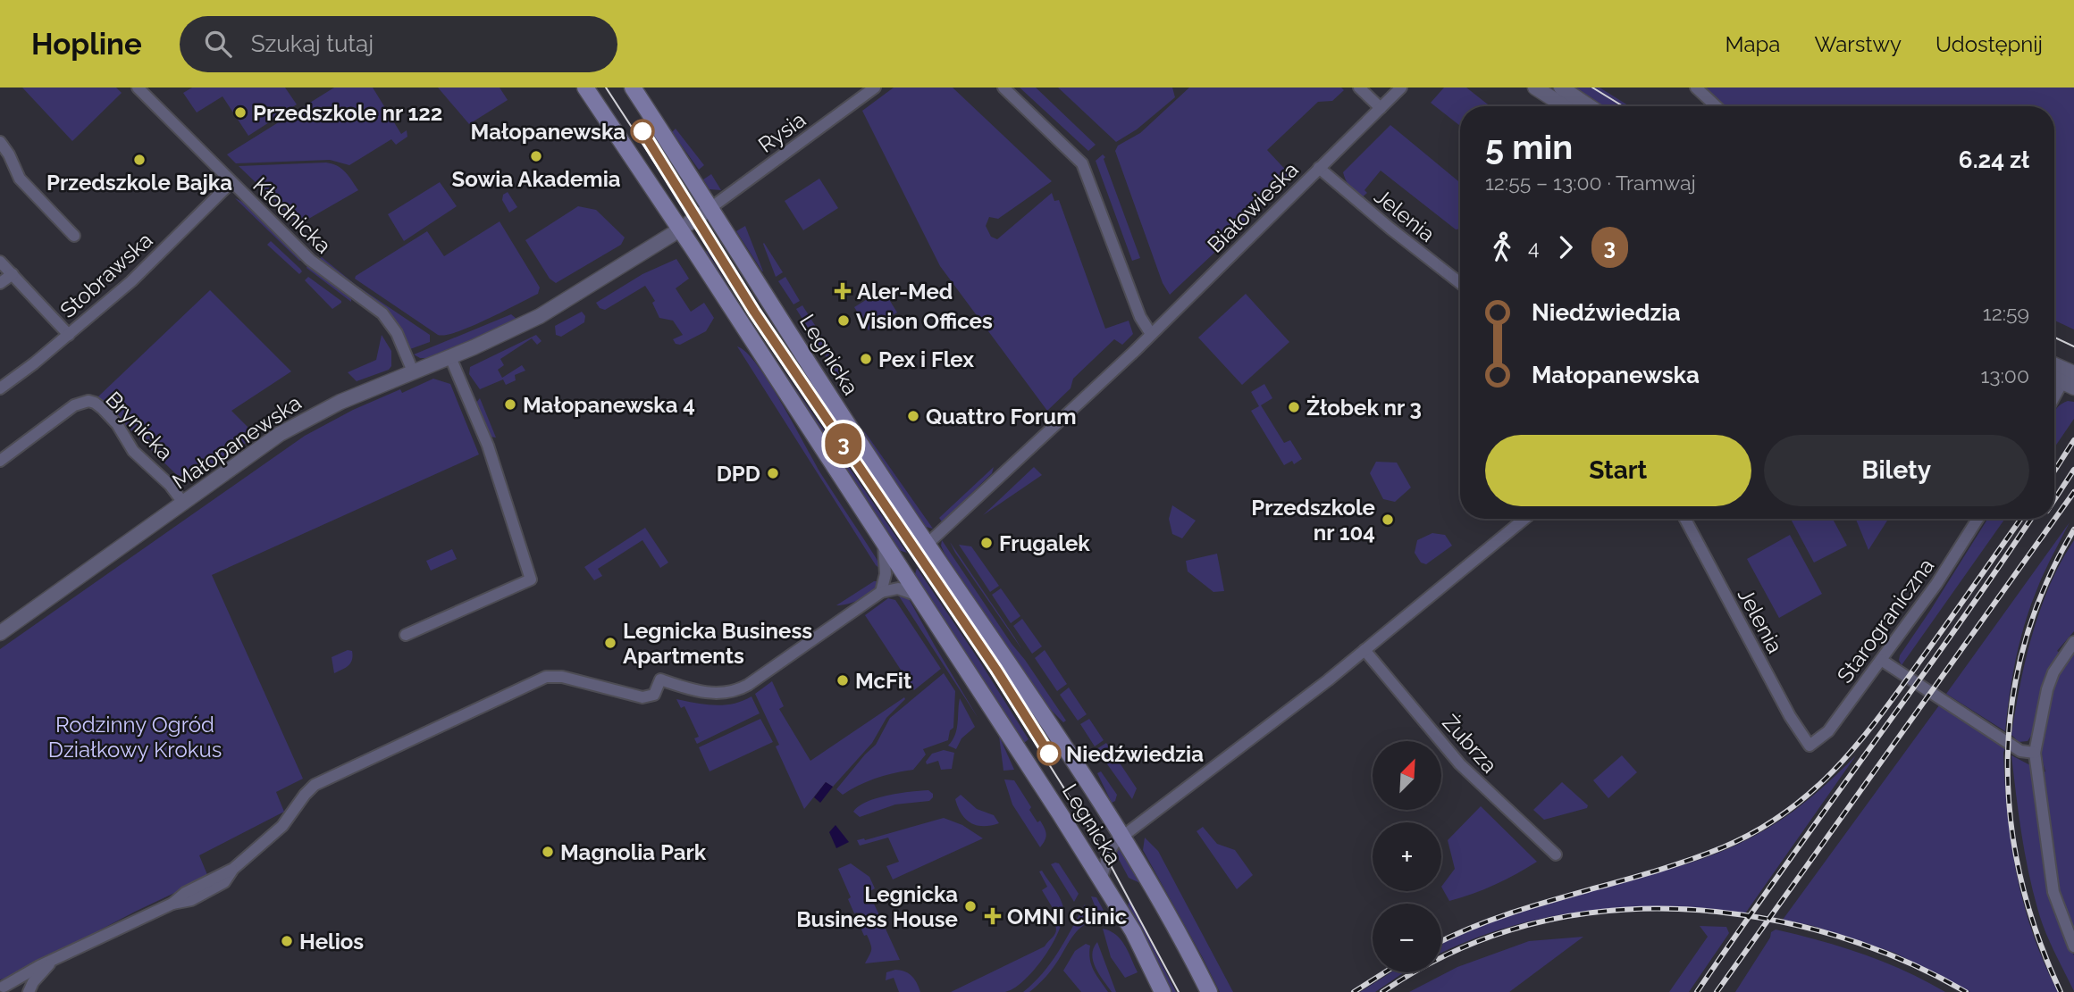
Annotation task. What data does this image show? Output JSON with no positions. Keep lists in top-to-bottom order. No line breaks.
{"streets":{"main road":["Legnicka"],"street":["Rysia","Białowieska","Kłodnicka","Jelenia","Stobrawska","Brynicka","Małopanewska","Starograniczna","Żubrza"]},"crossings":[["Rysia","Legnicka"],["Rysia","Małopanewska"],["Białowieska","Jelenia"],["Białowieska","Legnicka"],["Kłodnicka","Stobrawska"],["Kłodnicka","Małopanewska"],["Jelenia","Starograniczna"],["Legnicka","Małopanewska"],["Brynicka","Małopanewska"]],"parks":["Rodzinny Ogród Działkowy Krokus"],"places":{"other":["Przedszkole nr 122","Małopanewska","Sowia Akademia","Przedszkole Bajka","Vision Offices","Pex i Flex","Małopanewska 4","Żłobek nr 3","Quattro Forum","DPD","Przedszkole nr 104","Frugalek","Legnicka Business Apartments","McFit","Niedźwiedzia","Magnolia Park","Legnicka Business House","Helios"],"health":["Aler-Med","OMNI Clinic"]},"lines":["tram line 3"],"north":"top right","page":{"header":"Hopline","search":"Szukaj tutaj","nav":["Mapa","Warstwy","Udostępnij"],"on_map":"3","heading":["5 min","12:55 – 13:00 · Tramwaj","6.24 zł"],"legs":["4","3"],"list":[{"name":"Niedźwiedzia","value":"12:59"},{"name":"Małopanewska","value":"13:00"}],"buttons":["Start","Bilety"],"map_buttons":["+","−"]}}
